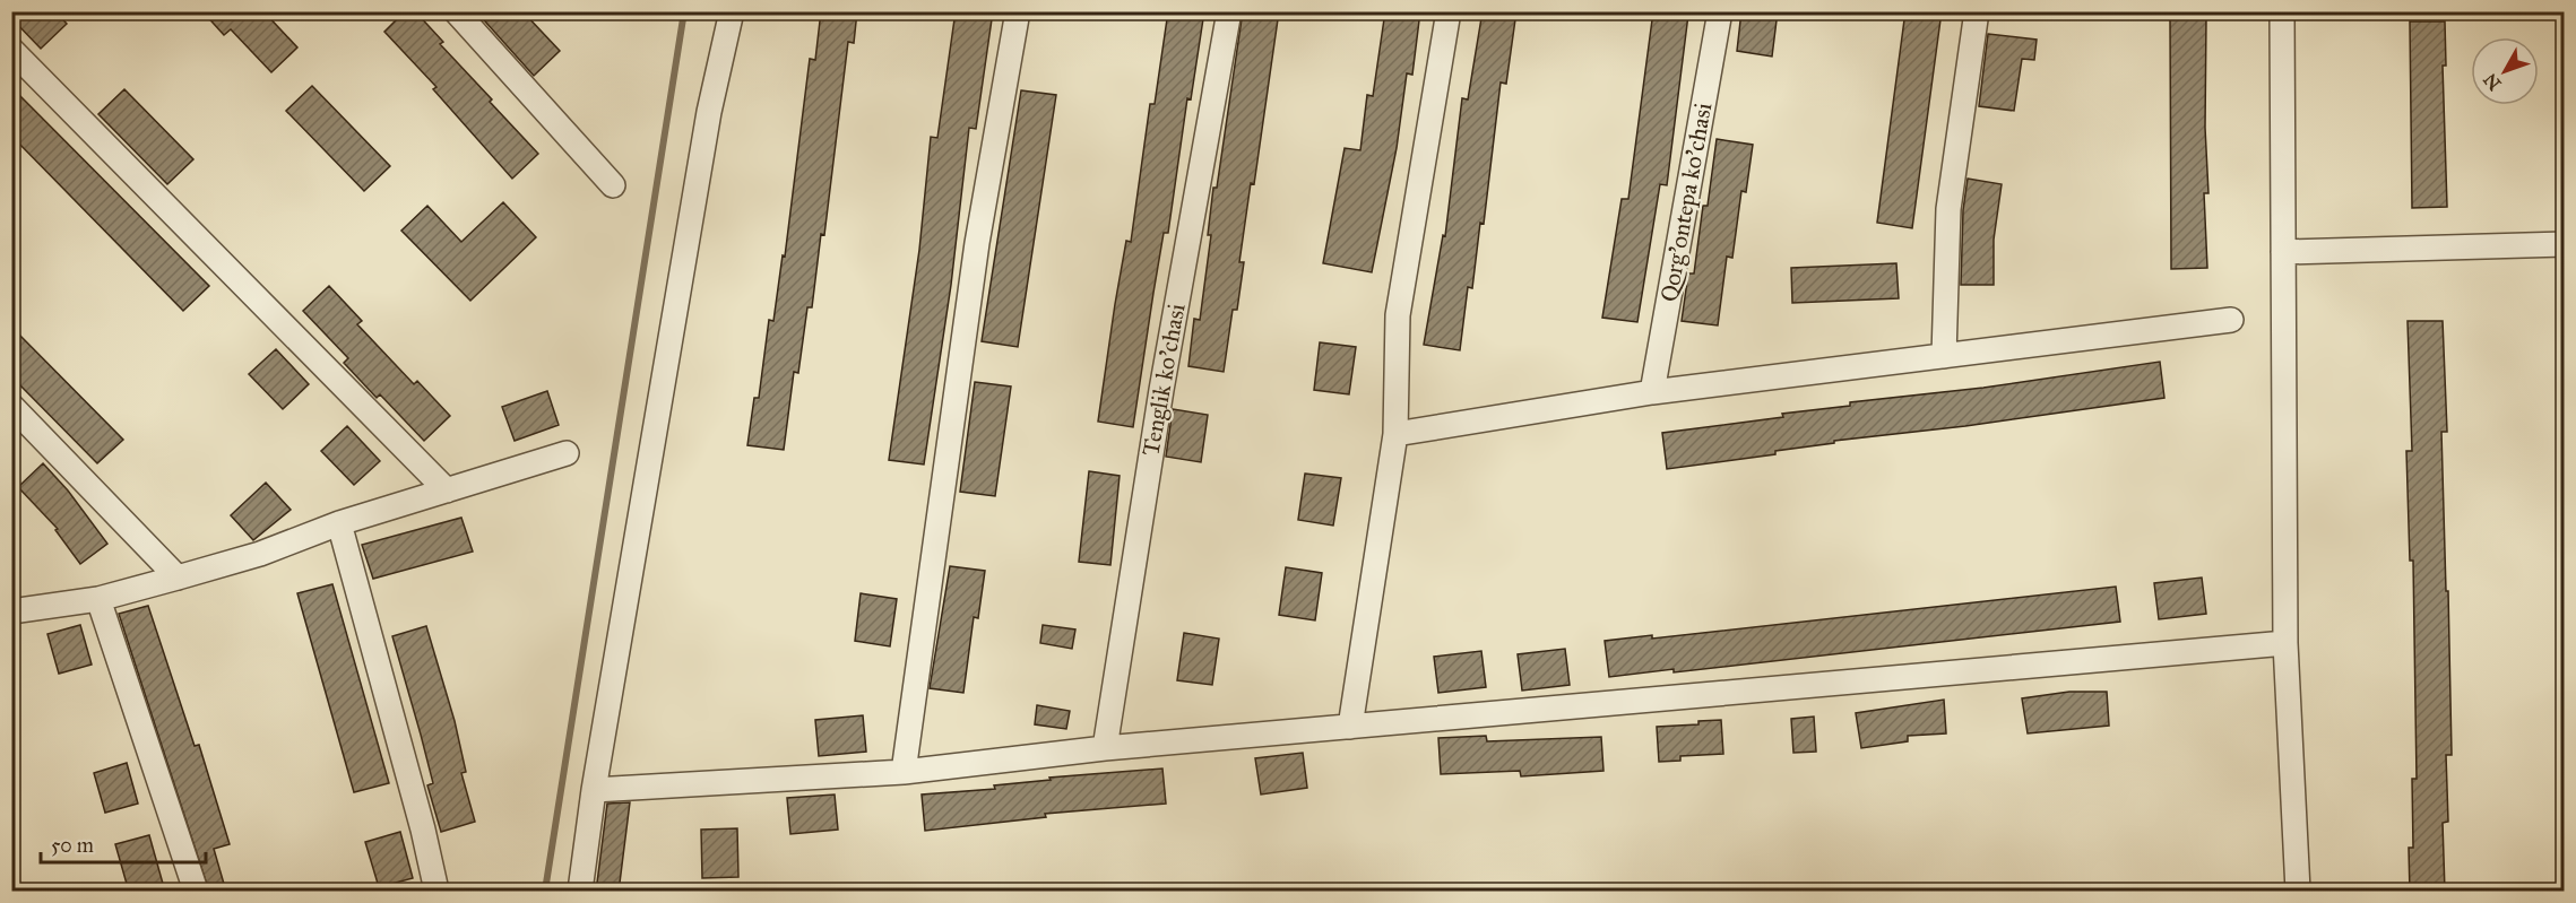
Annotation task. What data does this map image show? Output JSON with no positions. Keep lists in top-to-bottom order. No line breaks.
{"streets":{"street":["Qorg'ontepa ko'chasi","Tenglik ko'chasi"]},"scale_bar":"50 m","north":"bottom left"}
